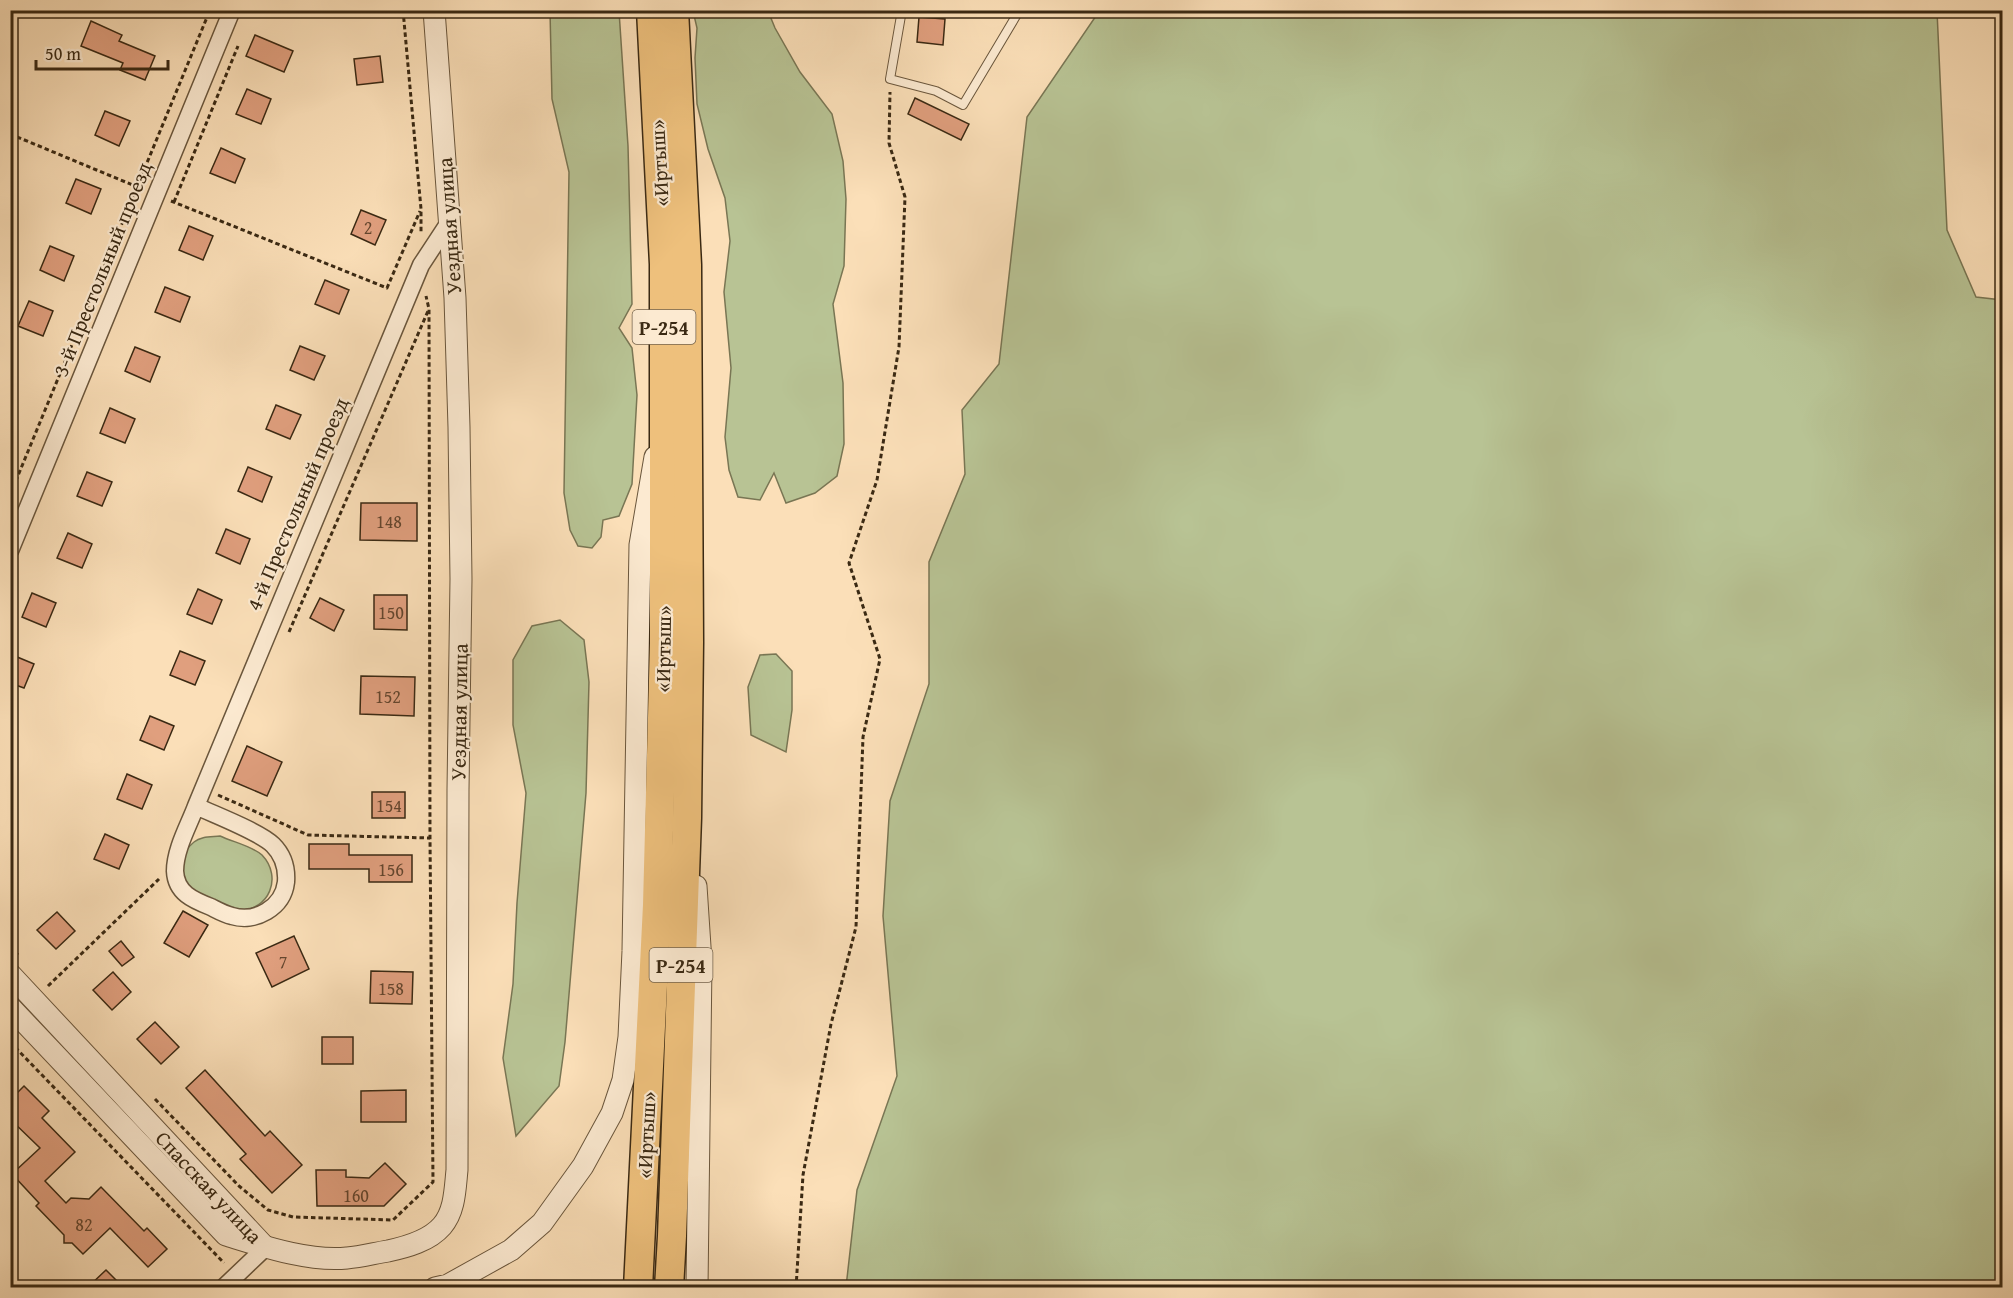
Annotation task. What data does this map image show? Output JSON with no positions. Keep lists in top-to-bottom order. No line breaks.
{"streets":{"highway":["«Иртыш»","Р-254"],"street":["Уездная улица","3-й Престольный проезд","4-й Престольный проезд","Спасская улица"]},"crossings":[["Уездная улица","4-й Престольный проезд"],["Уездная улица","Спасская улица"]],"house_numbers":["2","148","150","152","154","156","7","158","160","82"],"scale_bar":"50 m"}
